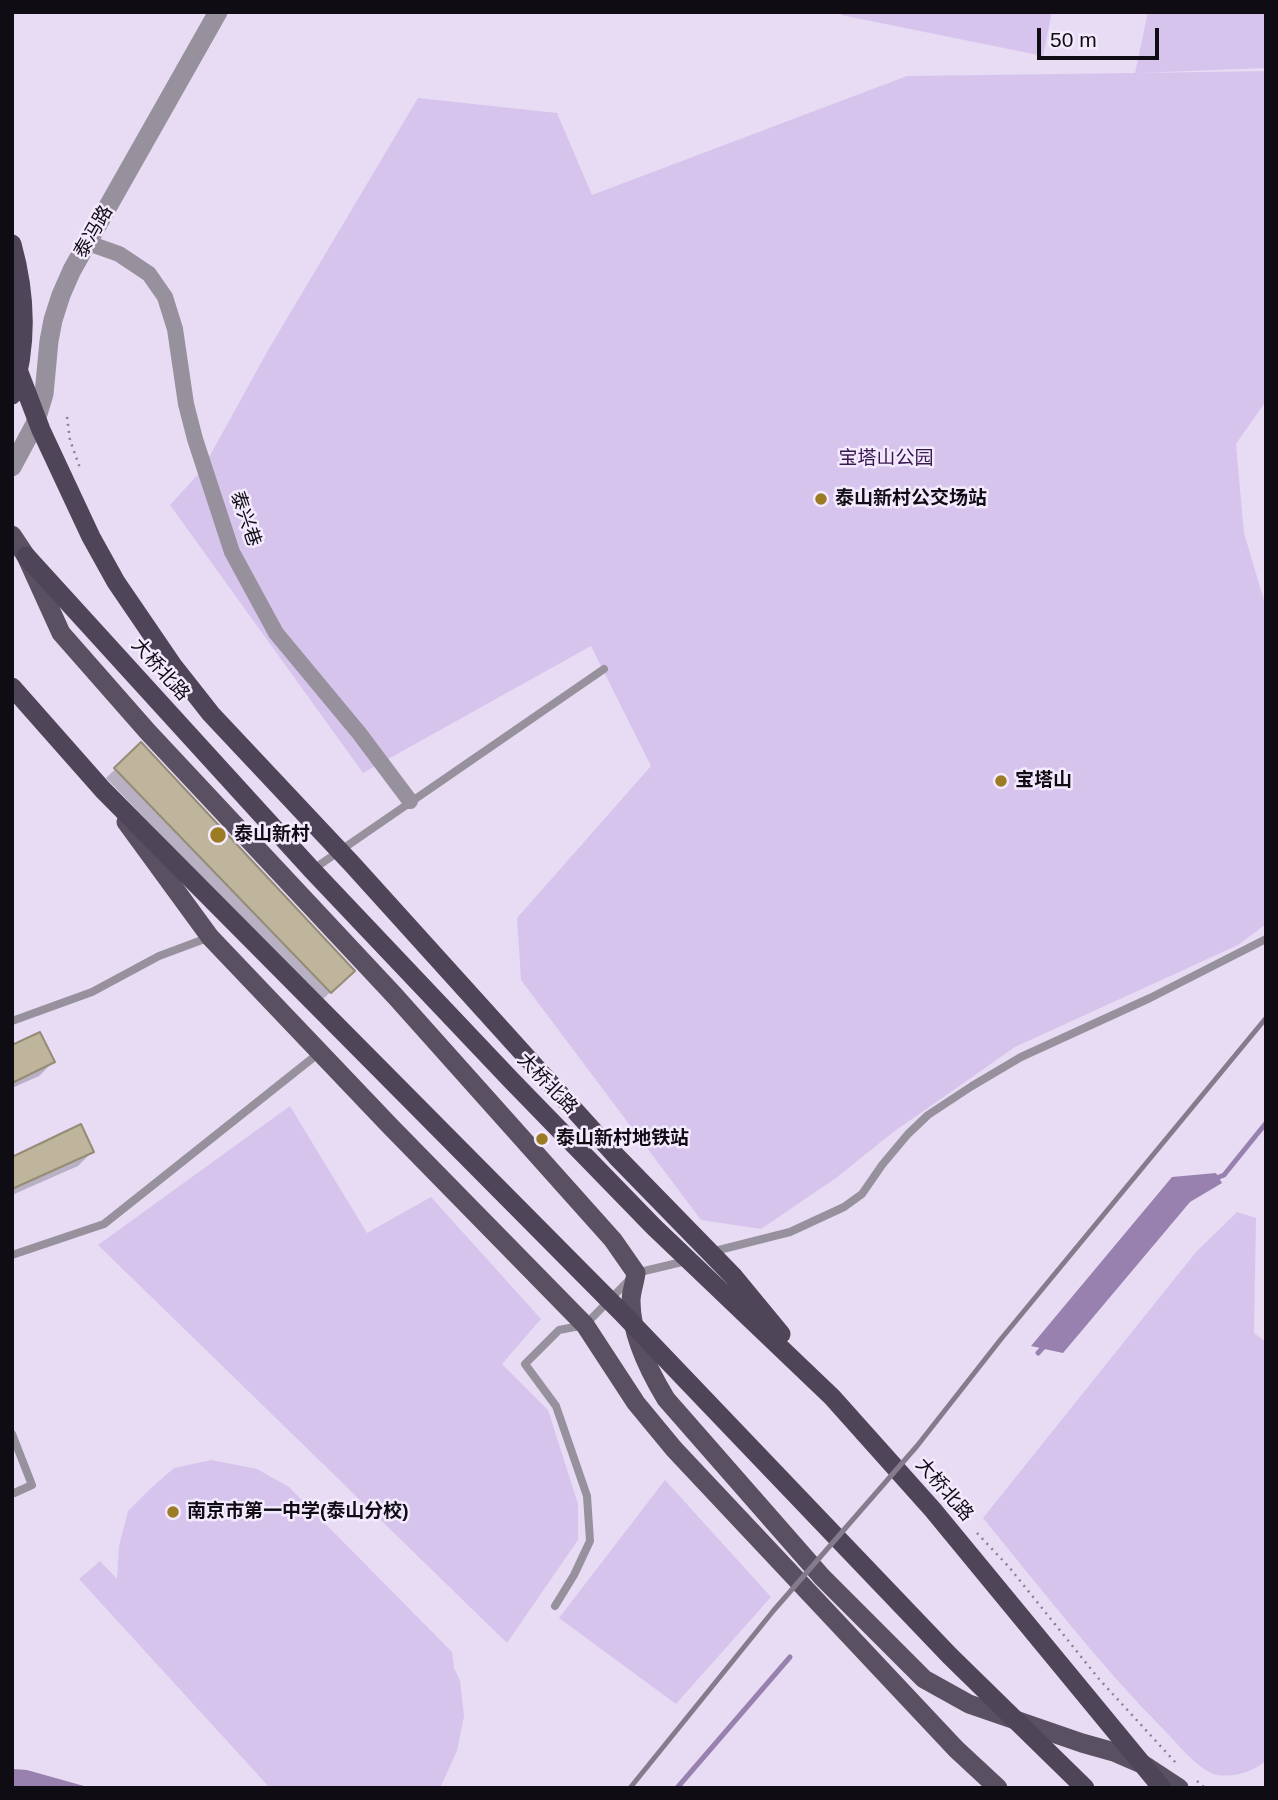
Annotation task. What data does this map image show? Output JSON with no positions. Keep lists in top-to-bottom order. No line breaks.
{"streets":{"highway":["大桥北路"],"street":["泰冯路","泰兴巷"]},"crossings":[["泰冯路","泰兴巷"]],"parks":["宝塔山公园"],"places":["泰山新村公交场站","宝塔山","泰山新村","泰山新村地铁站","南京市第一中学(泰山分校)"],"scale_bar":"50 m"}
